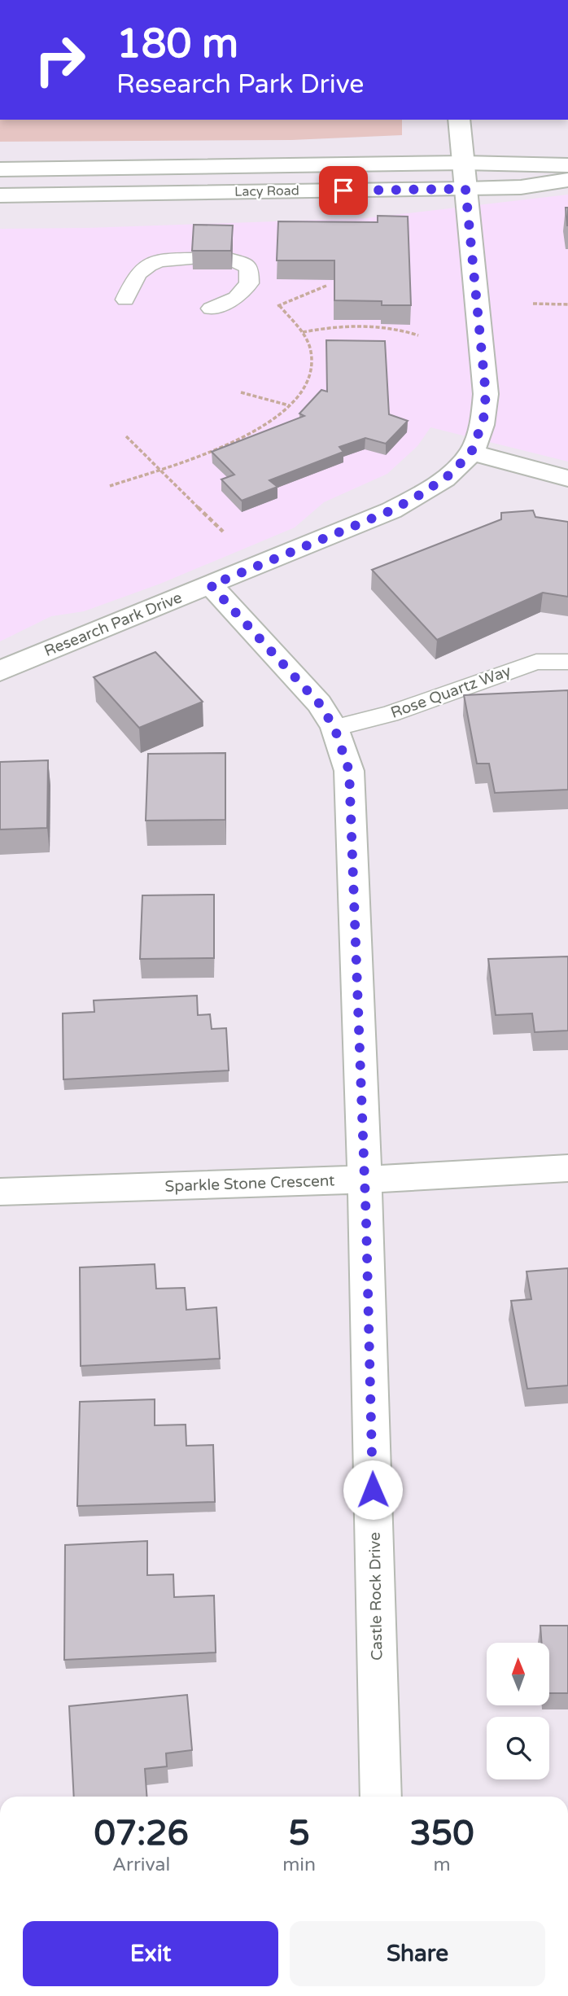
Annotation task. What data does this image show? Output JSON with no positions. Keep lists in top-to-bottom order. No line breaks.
{"streets":{"street":["Lacy Road","Research Park Drive","Sparkle Stone Crescent","Castle Rock Drive"],"lane":["Rose Quartz Way"]},"crossings":[["Lacy Road","Research Park Drive"],["Research Park Drive","Castle Rock Drive"],["Rose Quartz Way","Castle Rock Drive"],["Sparkle Stone Crescent","Castle Rock Drive"]],"north":"top","page":{"turn":["180 m","Research Park Drive"],"eta":["07:26","Arrival","5","min","350","m"],"buttons":["Exit","Share"]}}
